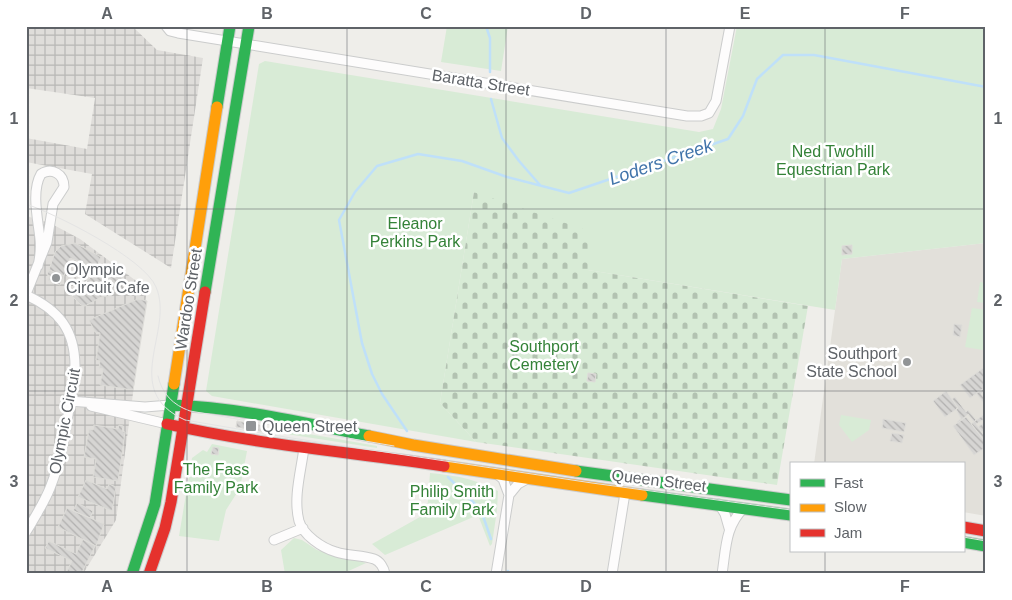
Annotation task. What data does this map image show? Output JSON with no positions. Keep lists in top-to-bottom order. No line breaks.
{"streets":{"street":["Baratta Street","Wardoo Street","Olympic Circuit","Queen Street"]},"crossings":[["Baratta Street","Wardoo Street"],["Wardoo Street","Queen Street"]],"water":["Loders Creek"],"parks":["Ned Twohill Equestrian Park","Eleanor Perkins Park","Southport Cemetery","The Fass Family Park","Philip Smith Family Park"],"places":{"other":["Olympic Circuit Cafe","Southport State School"],"transit":["Queen Street"]},"legend":["Fast","Slow","Jam"],"grid":{"columns":["A","B","C","D","E","F"],"rows":["1","2","3"]}}
